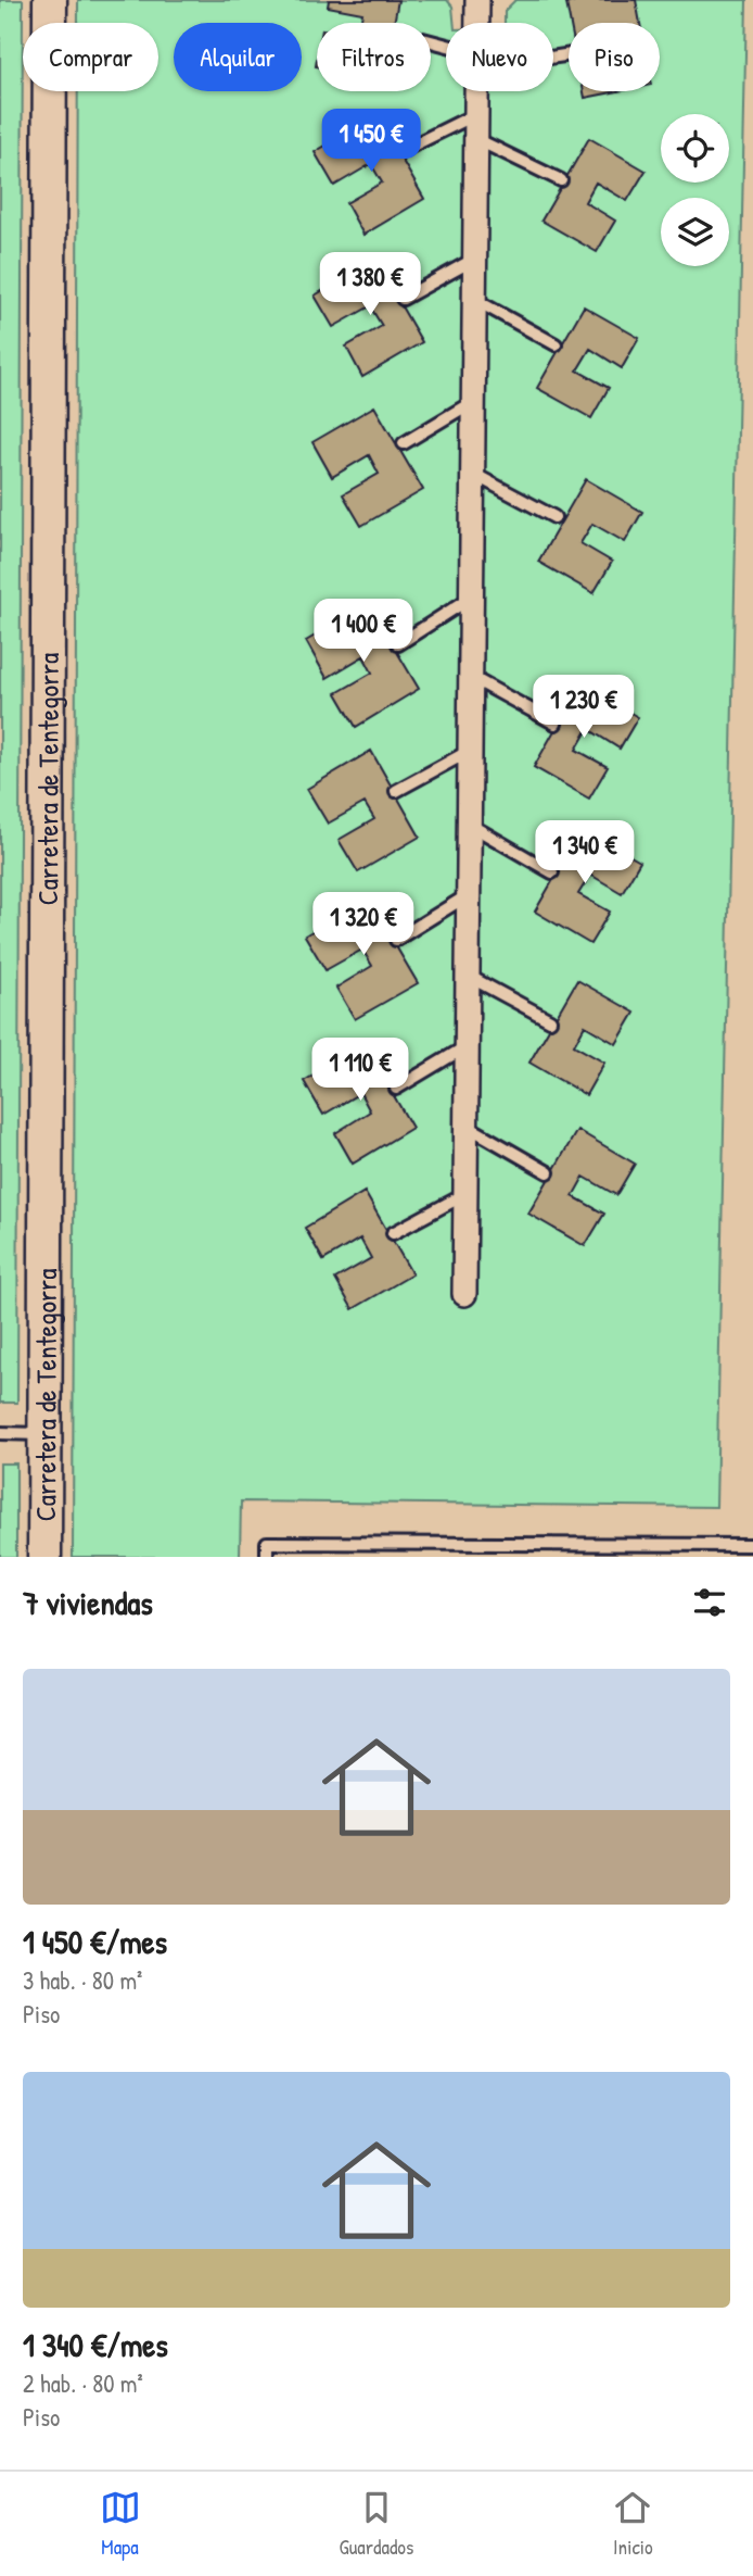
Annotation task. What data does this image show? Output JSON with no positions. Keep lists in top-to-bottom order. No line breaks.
{"streets":{"main road":["Carretera de Tentegorra"]},"page":{"chip":["Comprar","Alquilar","Filtros","Nuevo","Piso"],"price":["1 450 €","1 380 €","1 400 €","1 230 €","1 340 €","1 320 €","1 110 €"],"heading":"7 viviendas","list":[{"name":"1 450 €/mes","note":"3 hab. · 80 m² · Piso"},{"name":"1 340 €/mes","note":"2 hab. · 80 m² · Piso"}],"tabs":["Mapa","Guardados","Inicio"]}}
